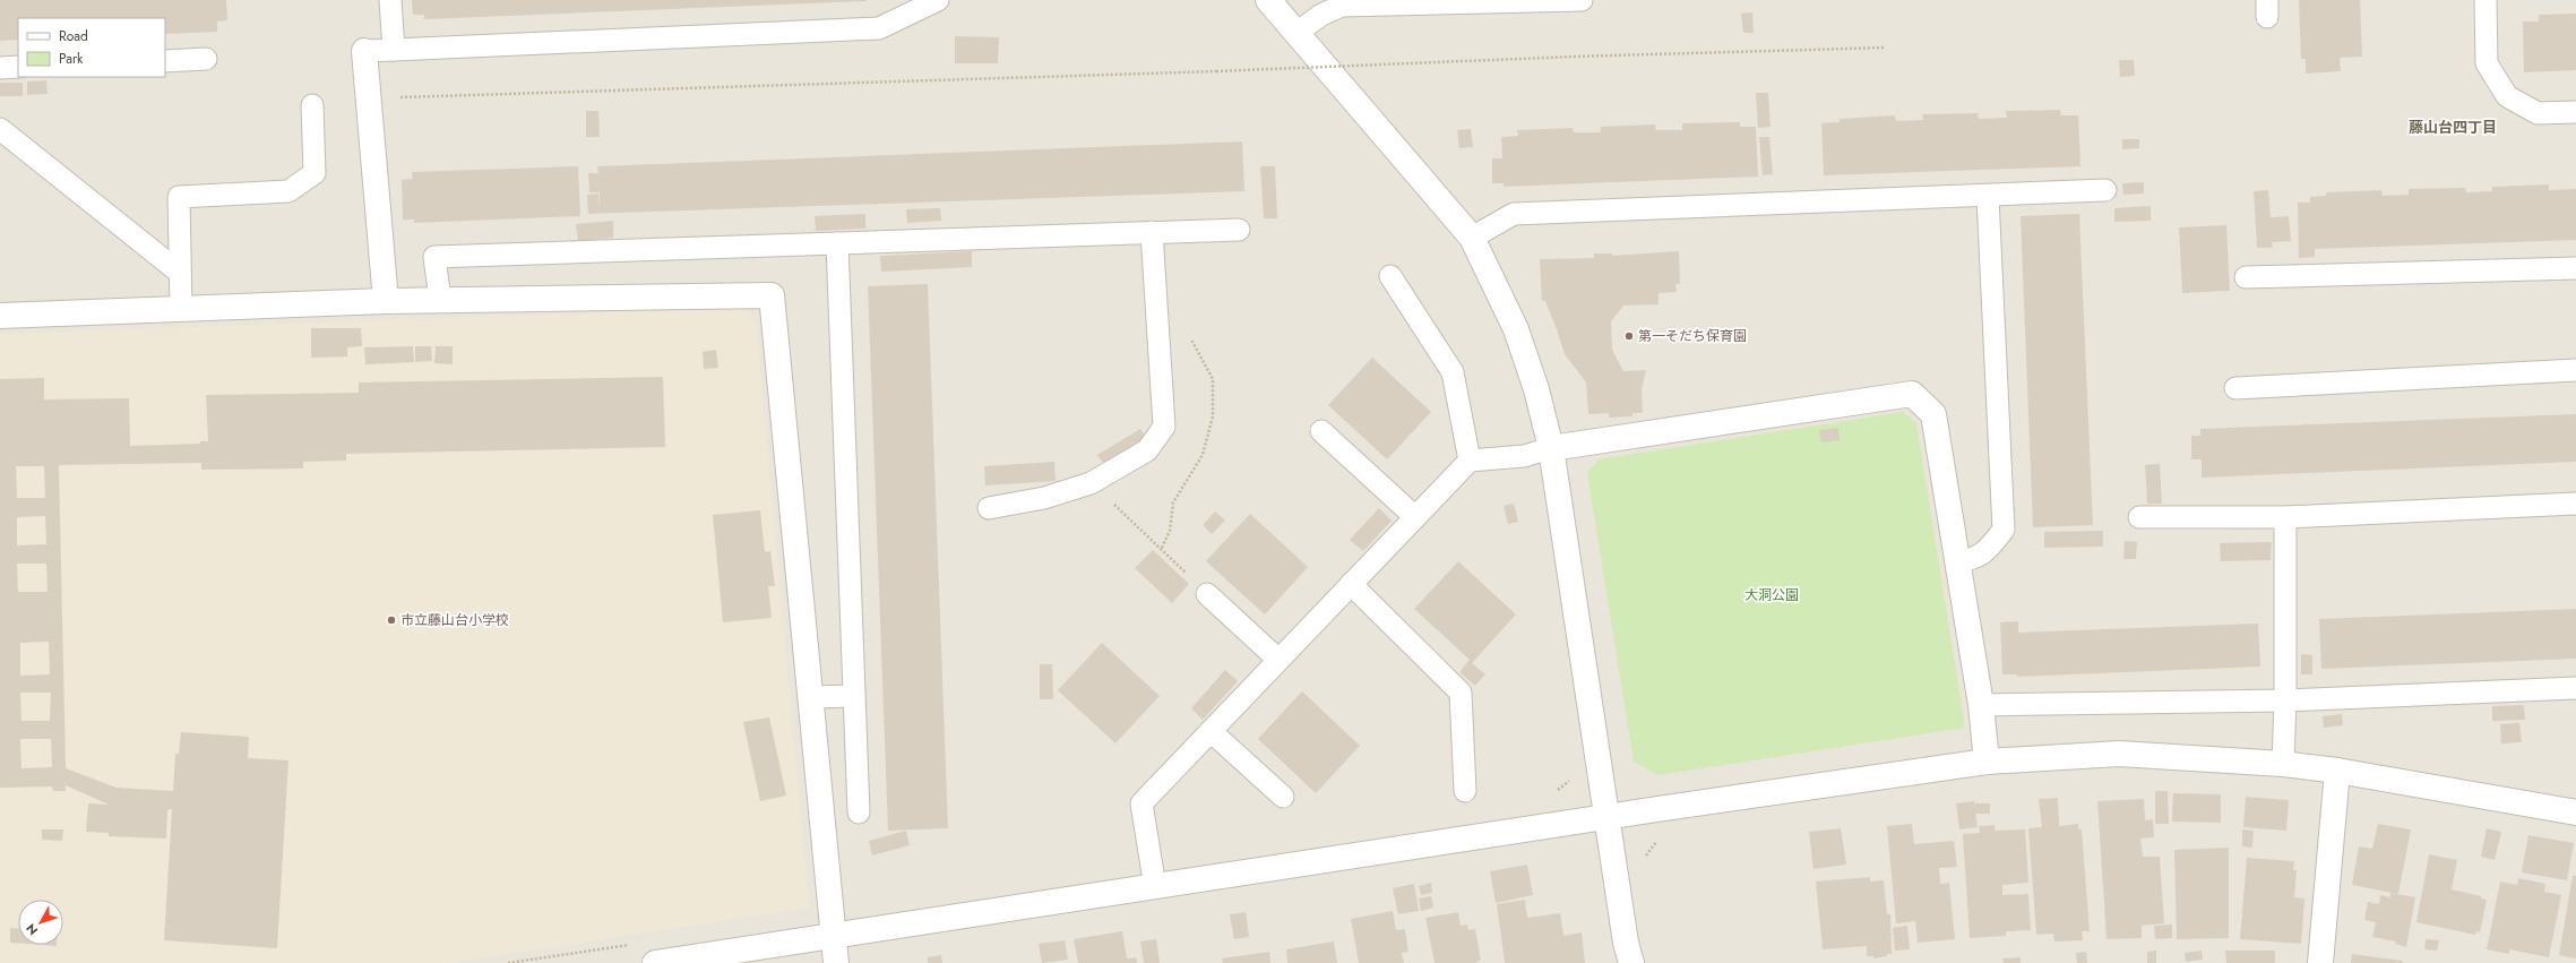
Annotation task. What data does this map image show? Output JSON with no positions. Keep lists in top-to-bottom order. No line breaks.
{"districts":["藤山台四丁目"],"parks":["大洞公園"],"places":["第一そだち保育園","市立藤山台小学校"],"legend":["Road","Park"],"north":"bottom left"}
